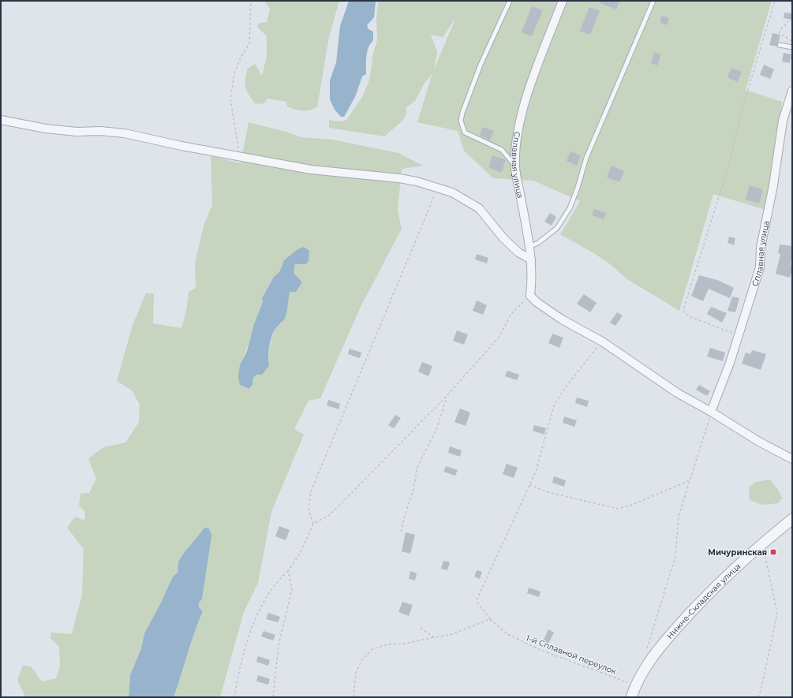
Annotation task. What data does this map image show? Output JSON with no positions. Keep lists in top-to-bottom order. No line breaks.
{"streets":{"street":["Сплавная улица","Нижне-Складская улица"],"path":["1-й Сплавной переулок"]},"crossings":[["Нижне-Складская улица","1-й Сплавной переулок"]],"places":{"transit":["Мичуринская"]}}
